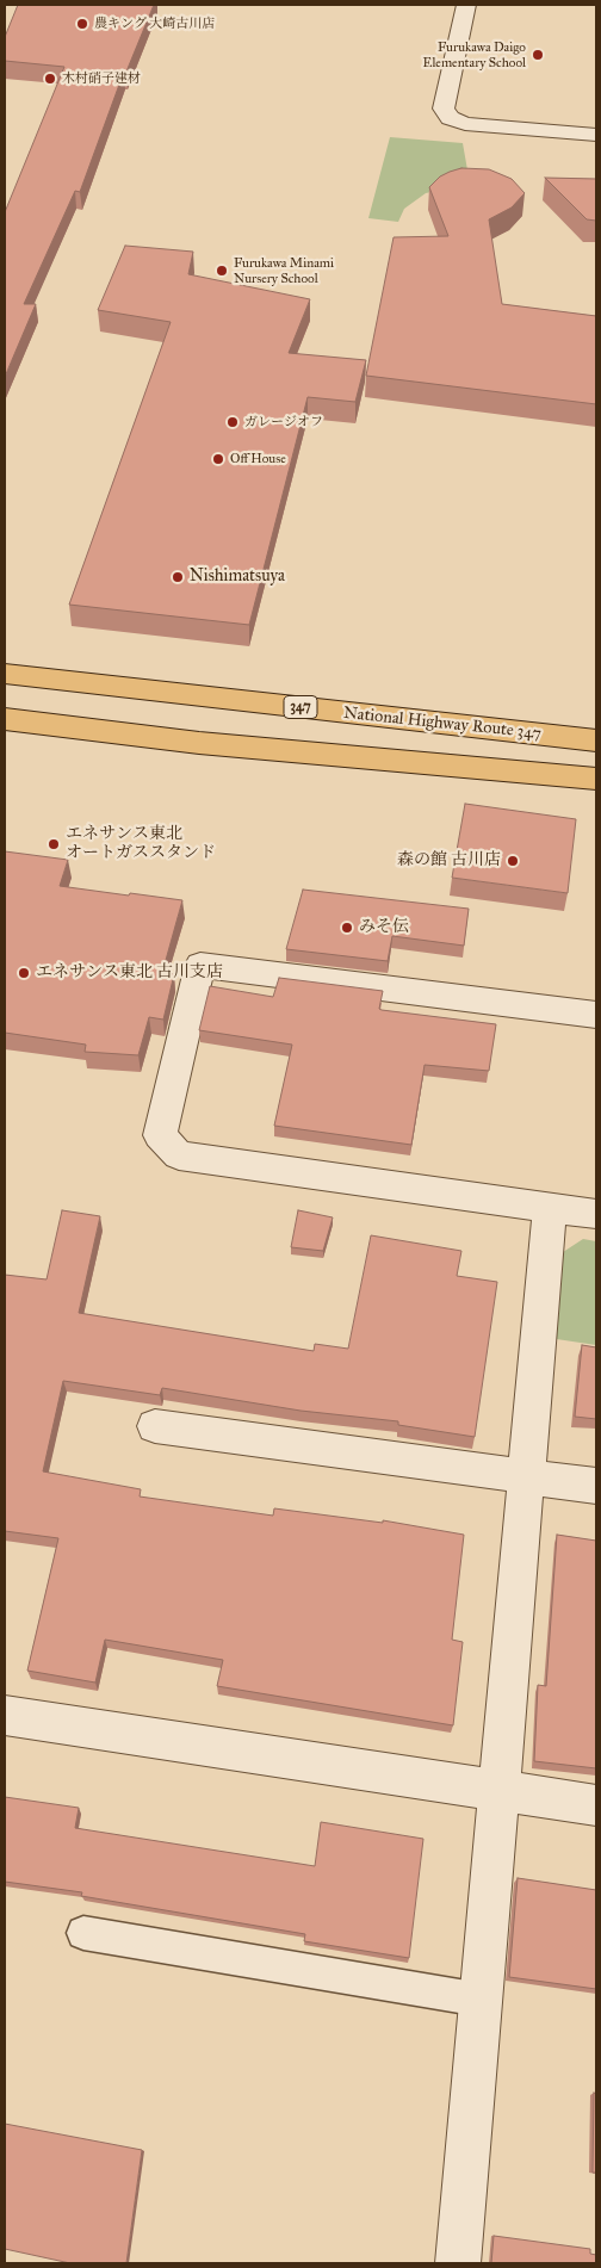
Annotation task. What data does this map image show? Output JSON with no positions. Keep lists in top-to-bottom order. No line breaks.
{"streets":{"highway":["347","National Highway Route 347"]},"places":["農キング 大崎古川店","Furukawa Daigo Elementary School","木村硝子建材","Furukawa Minami Nursery School","ガレージオフ","Off House","Nishimatsuya","エネサンス東北 オートガススタンド","森の館 古川店","みそ伝","エネサンス東北 古川支店"]}
